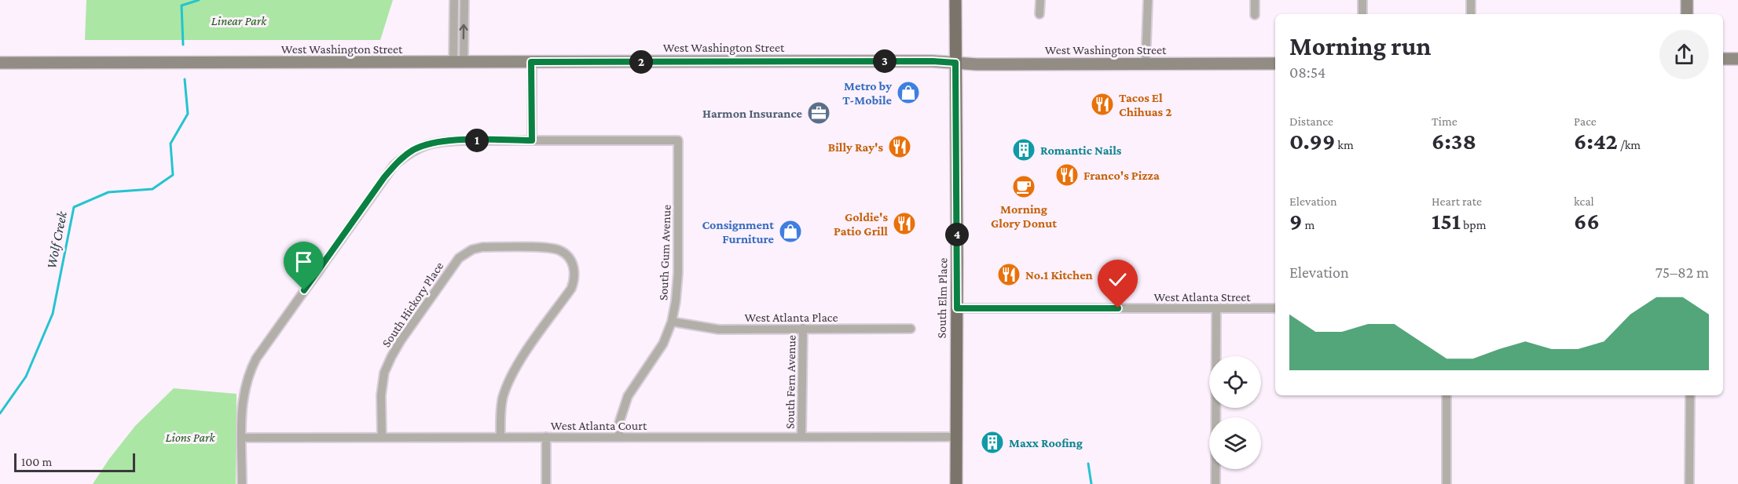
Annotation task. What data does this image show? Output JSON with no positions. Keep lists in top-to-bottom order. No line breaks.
{"streets":{"main road":["West Washington Street","South Elm Place"],"street":["South Gum Avenue","West Atlanta Street","South Hickory Place","West Atlanta Place","South Fern Avenue","West Atlanta Court"]},"crossings":[["West Washington Street","South Elm Place"],["South Gum Avenue","West Atlanta Place"],["South Gum Avenue","West Atlanta Court"],["West Atlanta Street","South Elm Place"],["South Elm Place","West Atlanta Court"],["South Hickory Place","West Atlanta Court"],["West Atlanta Place","South Fern Avenue"],["South Fern Avenue","West Atlanta Court"]],"water":["Wolf Creek"],"parks":["Linear Park","Lions Park"],"places":{"shop":["Metro by T-Mobile","Consignment Furniture"],"restaurant":["Tacos El Chihuas 2","Billy Ray's","Franco's Pizza","Goldie's Patio Grill","No.1 Kitchen"],"office":["Harmon Insurance"],"building":["Romantic Nails","Maxx Roofing"],"cafe":["Morning Glory Donut"]},"scale_bar":"100 m","page":{"heading":["Morning run","08:54"],"pins":["3","2","1","4"],"stats":[["Distance","0.99 km"],["Time","6:38"],["Pace","6:42 /km"],["Elevation","9 m"],["Heart rate","151 bpm"],["kcal","66"]],"chart":["Elevation","75–82 m"],"scale":"100 m"}}
